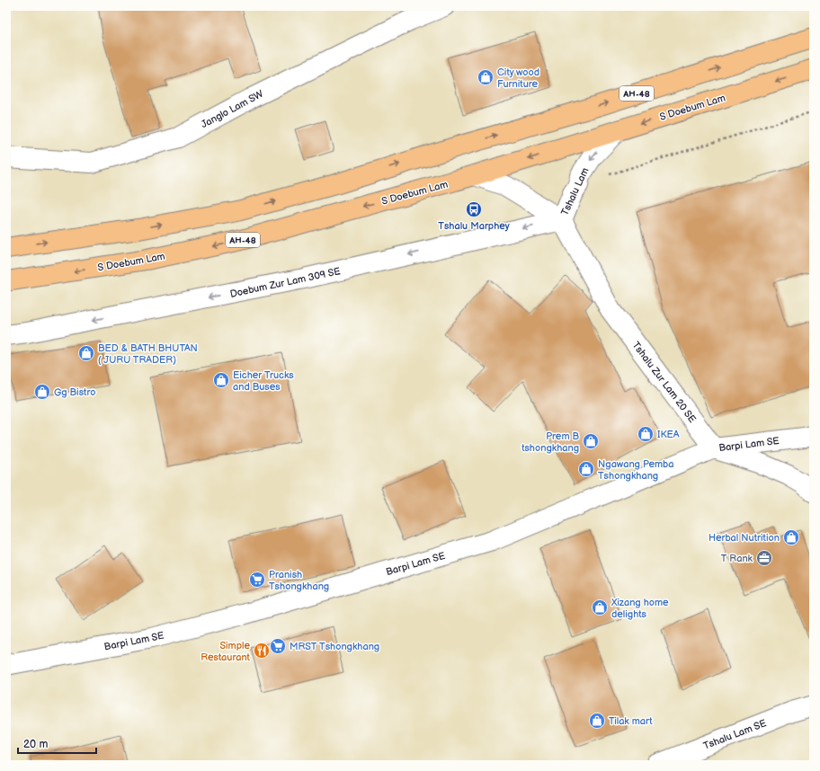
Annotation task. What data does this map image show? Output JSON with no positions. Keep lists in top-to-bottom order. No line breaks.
{"streets":{"highway":["AH-48","S Doebum Lam"],"street":["Janglo Lam SW","Tshalu Lam","Doebum Zur Lam 309 SE","Tshalu Zur Lam 20 SE","Barpi Lam SE","Tshalu Lam SE"]},"crossings":[["S Doebum Lam","Tshalu Lam"],["Tshalu Lam","Doebum Zur Lam 309 SE"],["Tshalu Lam","Tshalu Zur Lam 20 SE"],["Doebum Zur Lam 309 SE","Tshalu Zur Lam 20 SE"],["Tshalu Zur Lam 20 SE","Barpi Lam SE"]],"one_way":["Tshalu Lam","Doebum Zur Lam 309 SE"],"places":{"shop":["City wood Furniture","BED & BATH BHUTAN ( JURU TRADER)","Eicher Trucks and Buses","Gg Bistro","IKEA","Prem B tshongkhang","Ngawang Pemba Tshongkhang","Herbal Nutrition","Xizang home delights","Tilak mart"],"bus stop":["Tshalu Marphey"],"office":["T Rank"],"supermarket":["Pranish Tshongkhang","MRST Tshongkhang"],"restaurant":["Simple Restaurant"]},"scale_bar":"20 m"}
